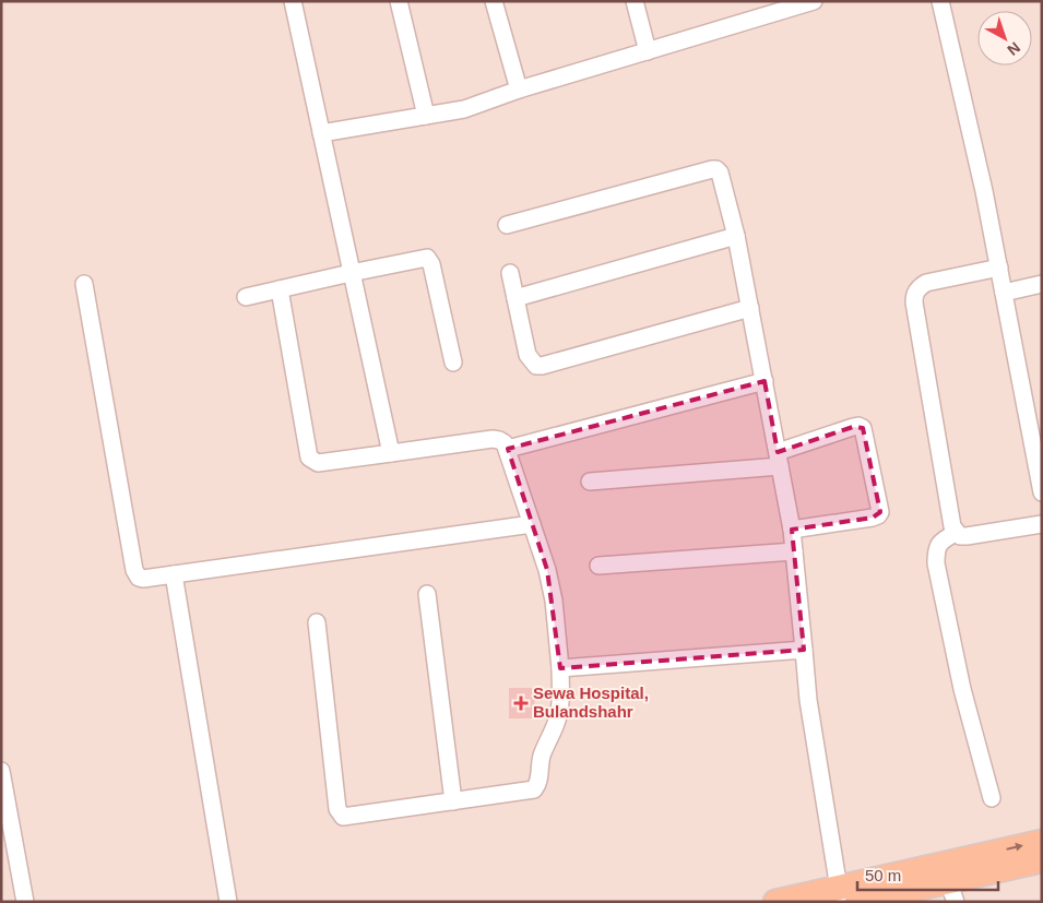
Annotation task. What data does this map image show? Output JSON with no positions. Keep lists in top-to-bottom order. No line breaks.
{"places":{"health":["Sewa Hospital, Bulandshahr"]},"scale_bar":"50 m","north":"bottom right"}
